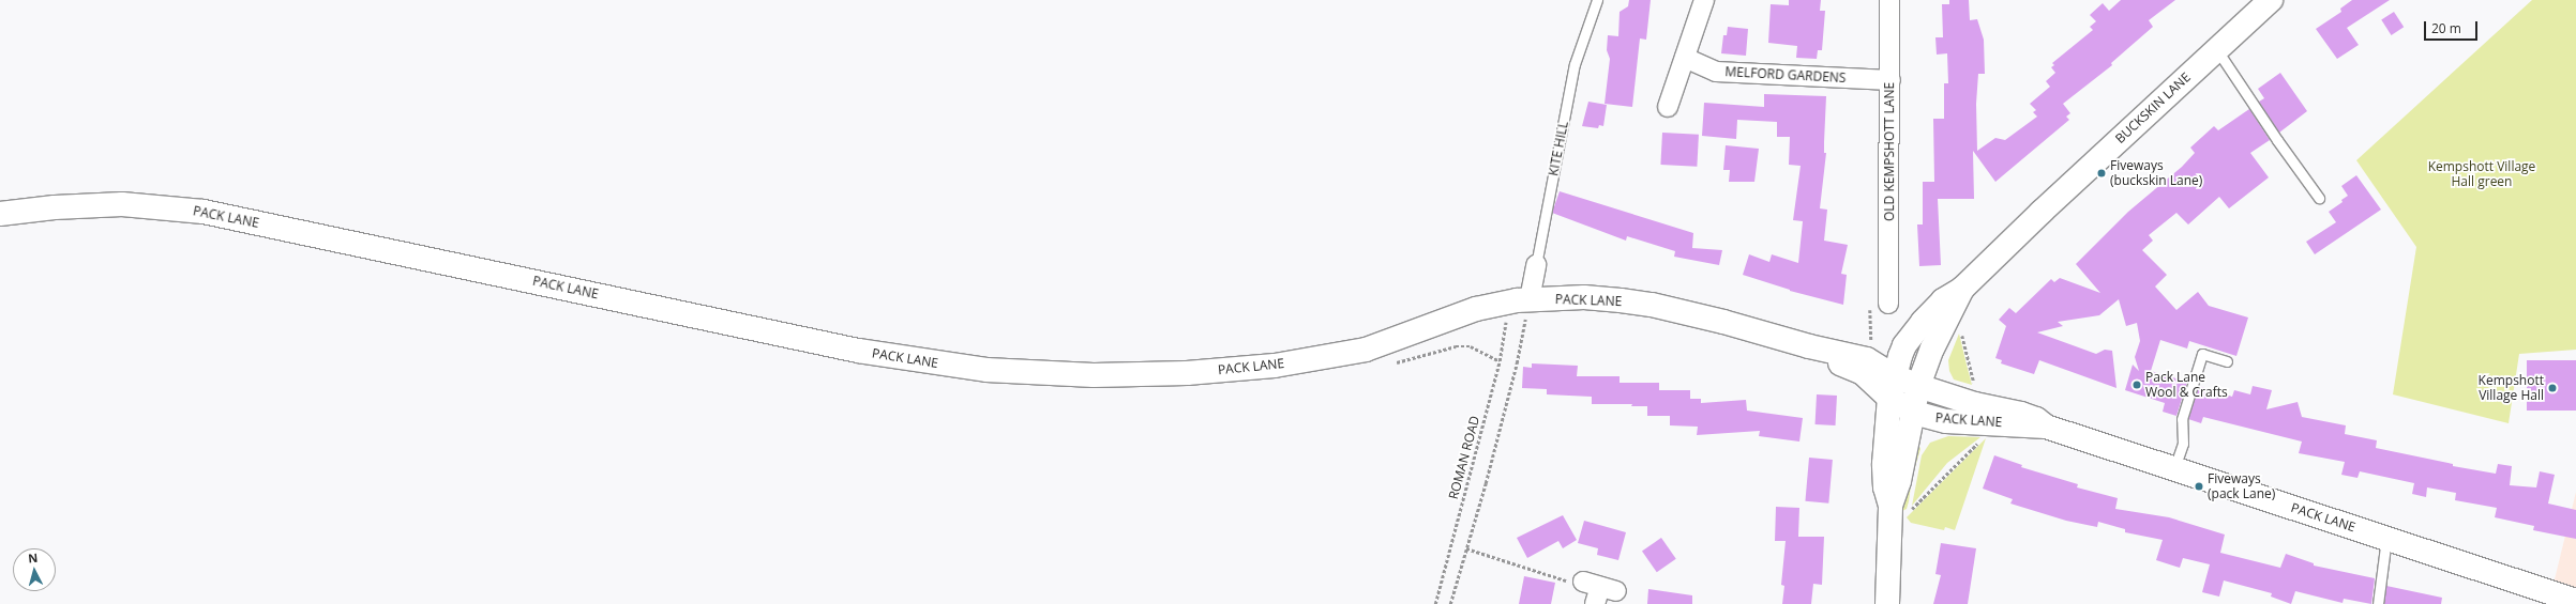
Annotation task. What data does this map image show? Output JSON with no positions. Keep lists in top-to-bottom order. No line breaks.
{"streets":{"street":["MELFORD GARDENS","BUCKSKIN LANE","KITE HILL","OLD KEMPSHOTT LANE","PACK LANE"],"path":["ROMAN ROAD"]},"crossings":[["MELFORD GARDENS","OLD KEMPSHOTT LANE"],["BUCKSKIN LANE","PACK LANE"],["KITE HILL","PACK LANE"]],"parks":["Kempshott Village Hall green"],"places":["Fiveways (buckskin Lane)","Pack Lane Wool & Crafts","Kempshott Village Hall","Fiveways (pack Lane)"],"scale_bar":"20 m","north":"top"}
